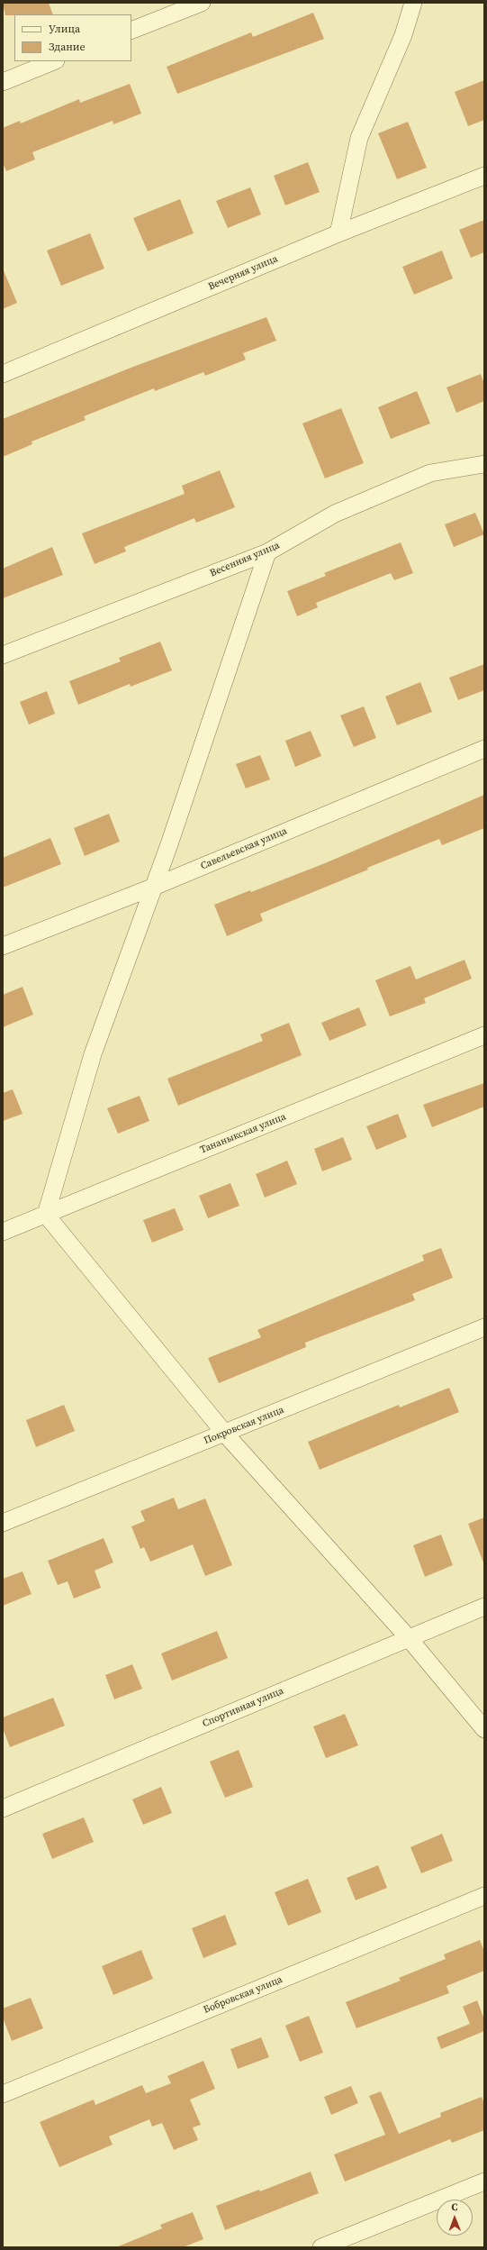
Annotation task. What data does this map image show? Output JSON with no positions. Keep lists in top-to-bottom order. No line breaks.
{"streets":{"street":["Вечерняя улица","Весенняя улица","Савельевская улица","Тананыкская улица","Покровская улица","Спортивная улица","Бобровская улица"]},"legend":["Улица","Здание"],"north":"top"}
